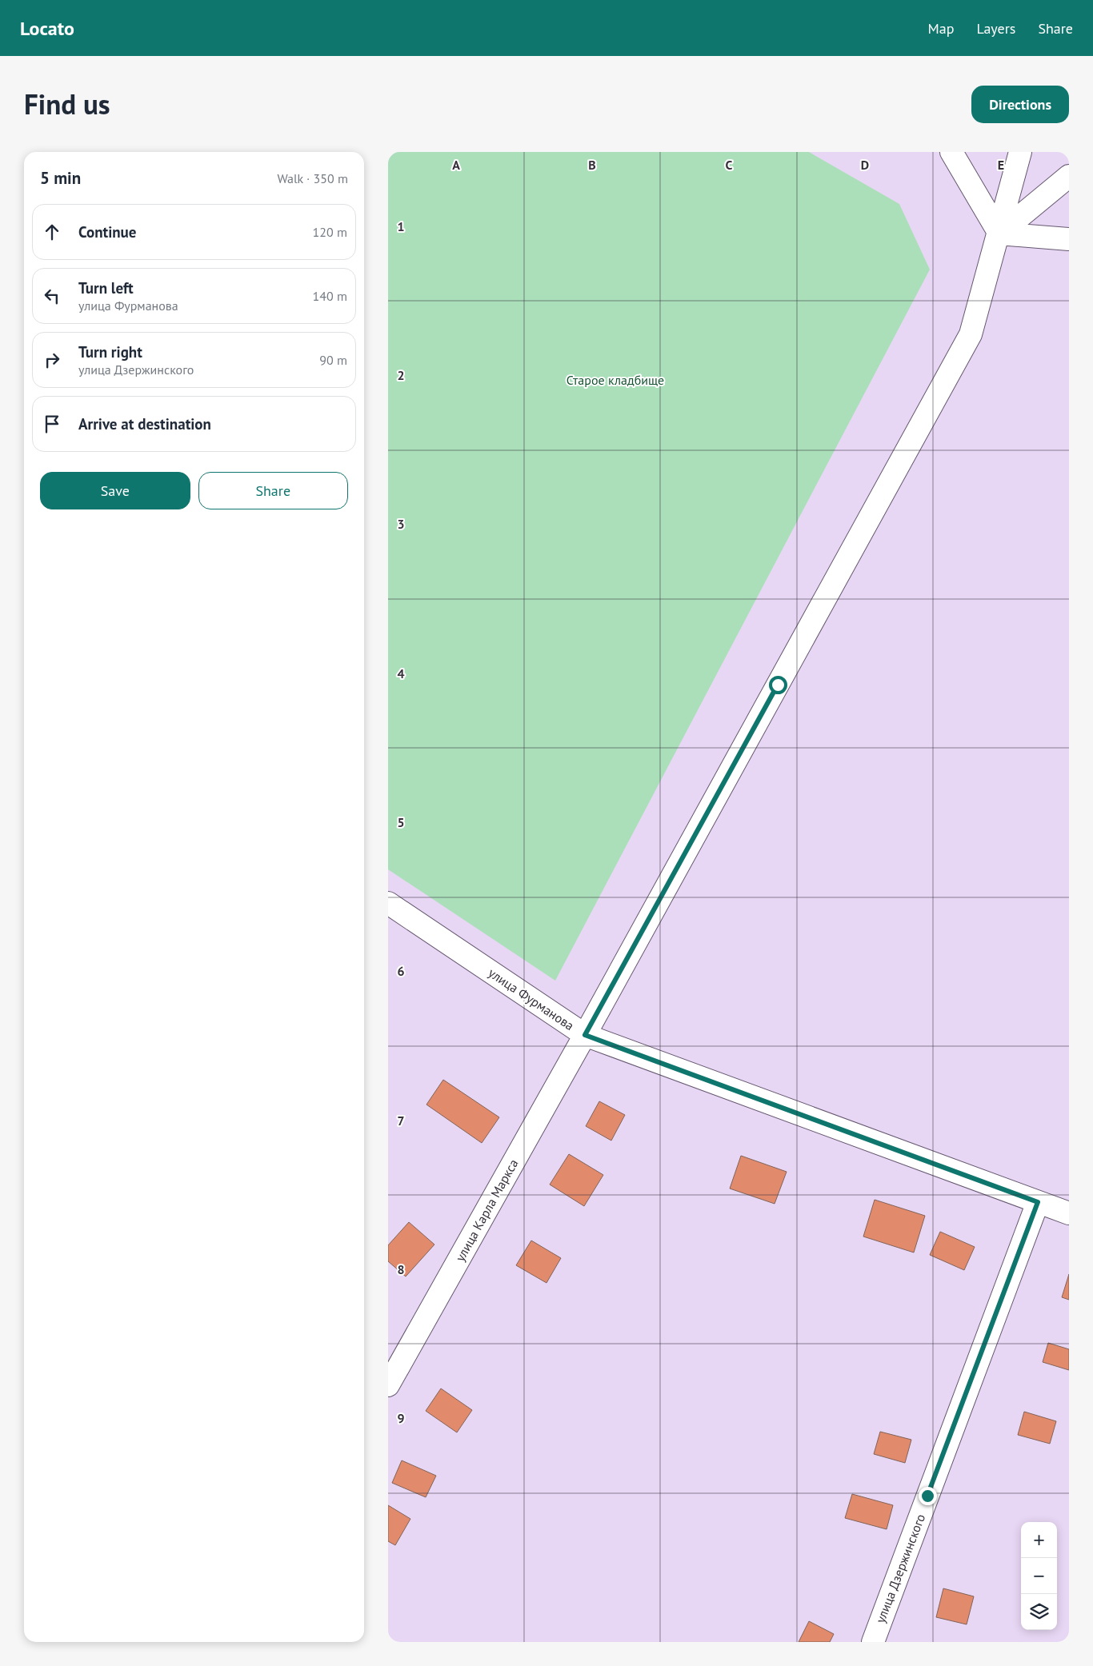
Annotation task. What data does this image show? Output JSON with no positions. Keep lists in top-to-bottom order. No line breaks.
{"streets":{"street":["улица Фурманова","улица Карла Маркса","улица Дзержинского"]},"crossings":[["улица Фурманова","улица Карла Маркса"],["улица Фурманова","улица Дзержинского"]],"parks":["Старое кладбище"],"page":{"header":"Locato","nav":["Map","Layers","Share"],"title":"Find us","buttons":["Directions",["Save","Share"]],"heading":["5 min","Walk · 350 m"],"list":[["Continue","120 m"],["Turn left","улица Фурманова","140 m"],["Turn right","улица Дзержинского","90 m"],"Arrive at destination"],"map_buttons":["+","−"]},"grid":{"columns":["A","B","C","D","E"],"rows":["1","2","3","4","5","6","7","8","9"]}}
